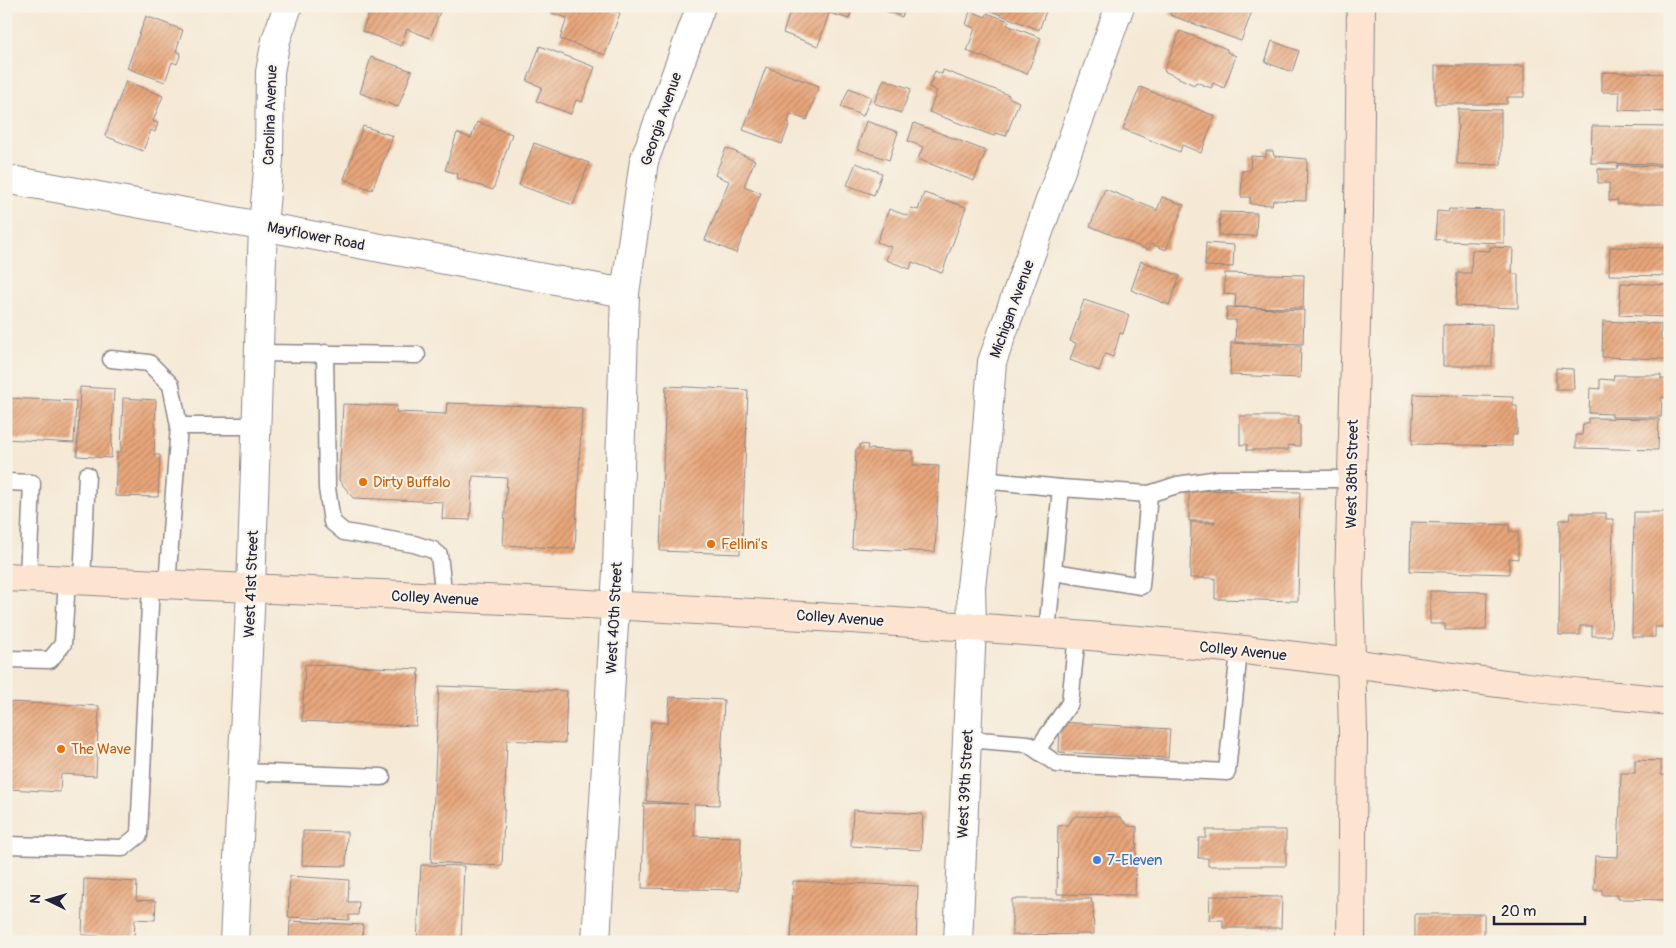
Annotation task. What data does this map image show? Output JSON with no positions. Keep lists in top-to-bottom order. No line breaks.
{"streets":{"main road":["West 38th Street","Colley Avenue"],"street":["Carolina Avenue","Georgia Avenue","Mayflower Road","Michigan Avenue","West 41st Street","West 40th Street","West 39th Street"]},"crossings":[["Carolina Avenue","Mayflower Road"],["Carolina Avenue","West 41st Street"],["Georgia Avenue","Mayflower Road"],["Georgia Avenue","West 40th Street"],["Mayflower Road","West 41st Street"],["Mayflower Road","West 40th Street"],["Michigan Avenue","Colley Avenue"],["Michigan Avenue","West 39th Street"],["West 38th Street","Colley Avenue"],["West 41st Street","Colley Avenue"],["Colley Avenue","West 40th Street"],["Colley Avenue","West 39th Street"]],"places":["Dirty Buffalo","Fellini's","The Wave","7-Eleven"],"scale_bar":"20 m","north":"left"}
